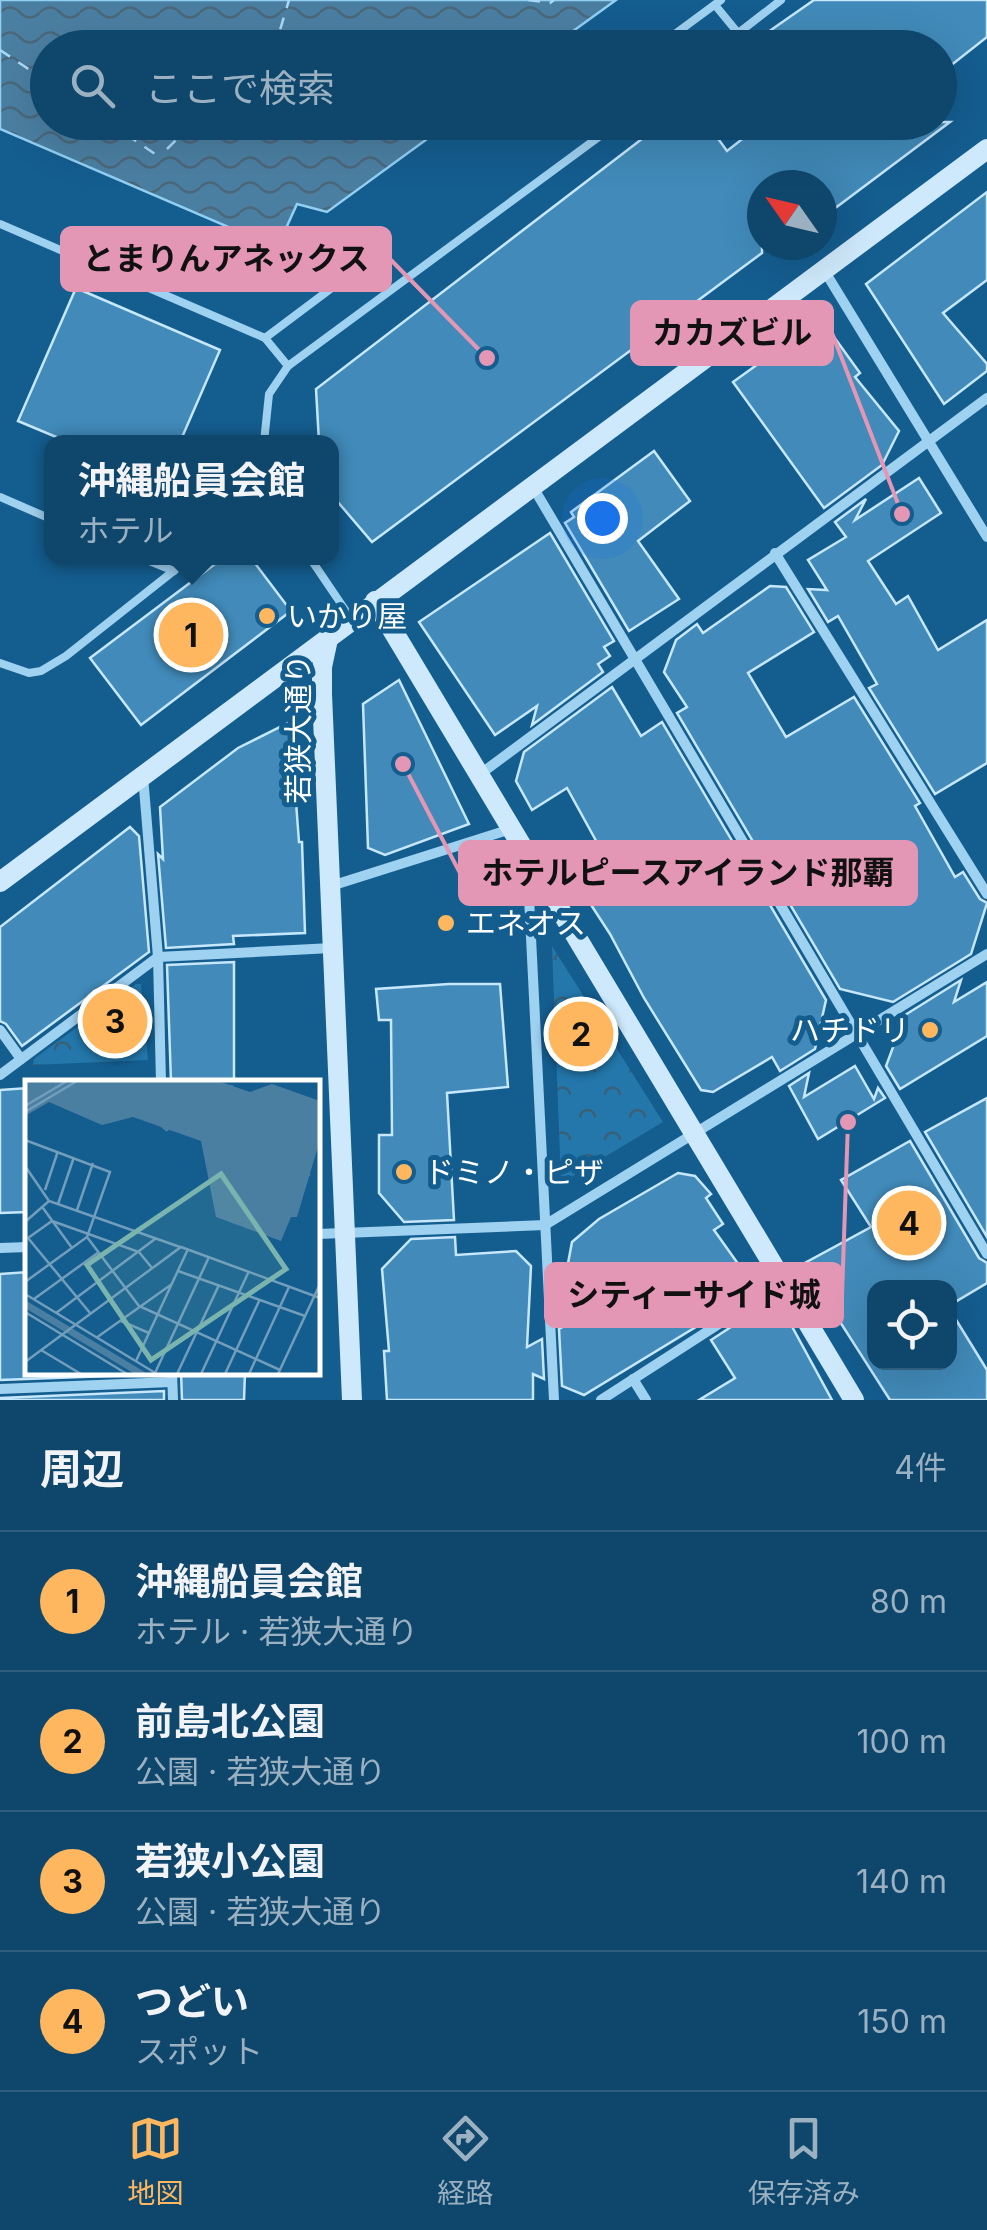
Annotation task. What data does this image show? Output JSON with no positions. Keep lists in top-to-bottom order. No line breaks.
{"streets":{"main road":["若狭大通り"]},"places":["とまりんアネックス","カカズビル","いかり屋","ホテルピースアイランド那覇","エネオス","ハチドリ","シティーサイド城","ドミノ・ピザ"],"north":"top left","page":{"search":"ここで検索","popup":["沖縄船員会館","ホテル"],"pins":["1","3","2","4"],"heading":["周辺","4件"],"list":[{"mark":"1","name":"沖縄船員会館","note":"ホテル · 若狭大通り","value":"80 m"},{"mark":"2","name":"前島北公園","note":"公園 · 若狭大通り","value":"100 m"},{"mark":"3","name":"若狭小公園","note":"公園 · 若狭大通り","value":"140 m"},{"mark":"4","name":"つどい","note":"スポット","value":"150 m"}],"nav":["地図","経路","保存済み"]}}
